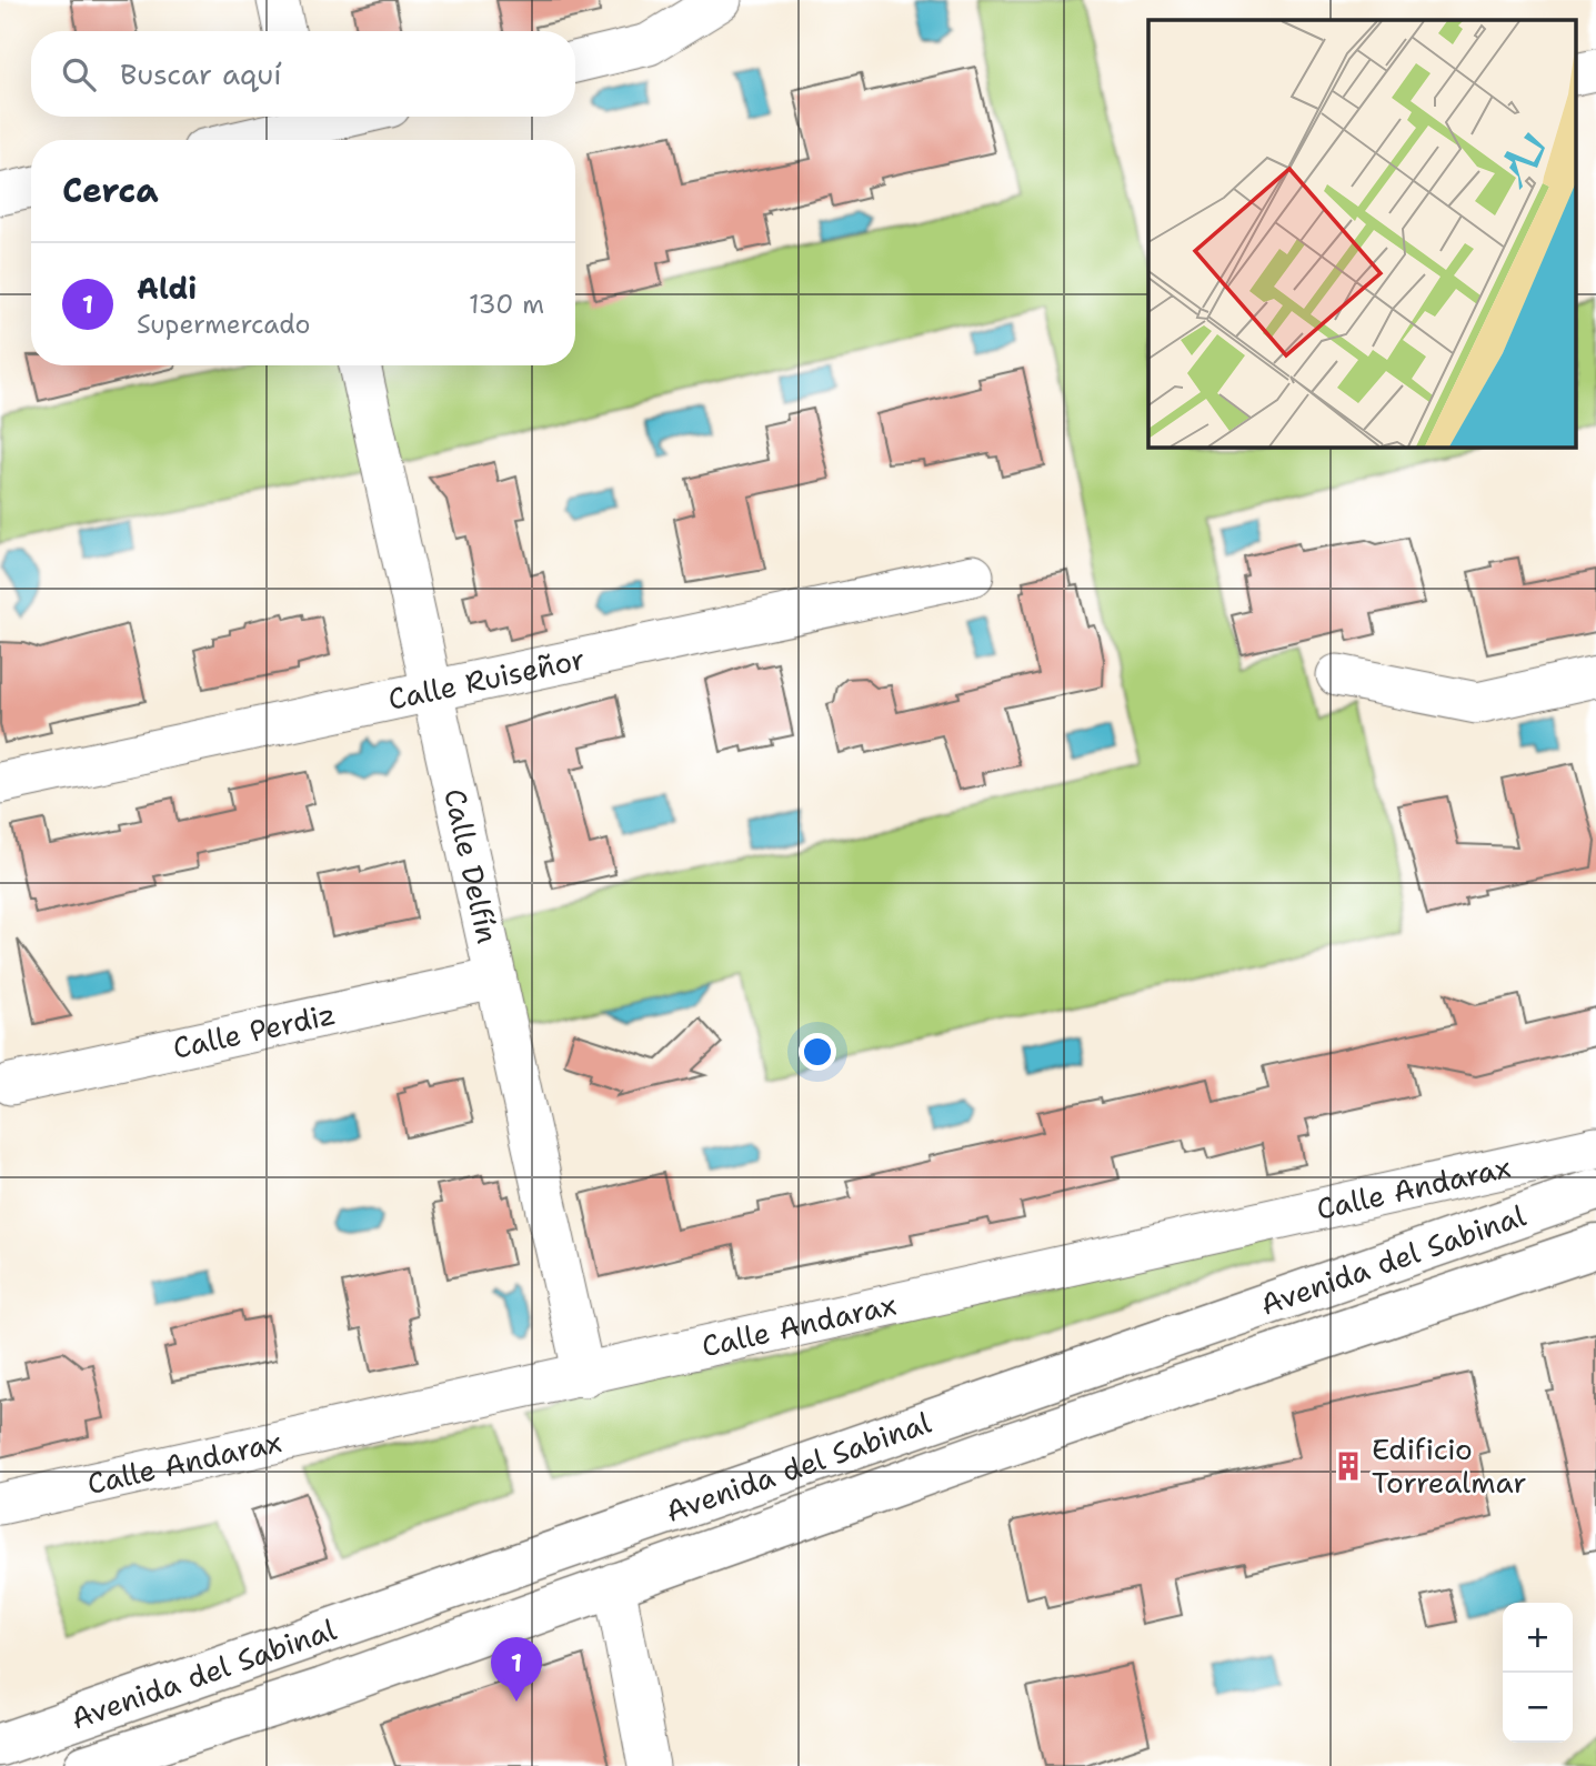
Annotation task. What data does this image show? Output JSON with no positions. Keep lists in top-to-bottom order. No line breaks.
{"streets":{"street":["Calle Ruiseñor","Calle Delfín","Calle Perdiz","Calle Andarax","Avenida del Sabinal"]},"crossings":[["Calle Ruiseñor","Calle Delfín"],["Calle Delfín","Calle Perdiz"],["Calle Delfín","Calle Andarax"]],"places":{"building":["Edificio Torrealmar"]},"page":{"search":"Buscar aquí","heading":"Cerca","list":[{"mark":"1","name":"Aldi","note":"Supermercado","value":"130 m"}],"map_buttons":["+","−"],"pins":"1"}}
